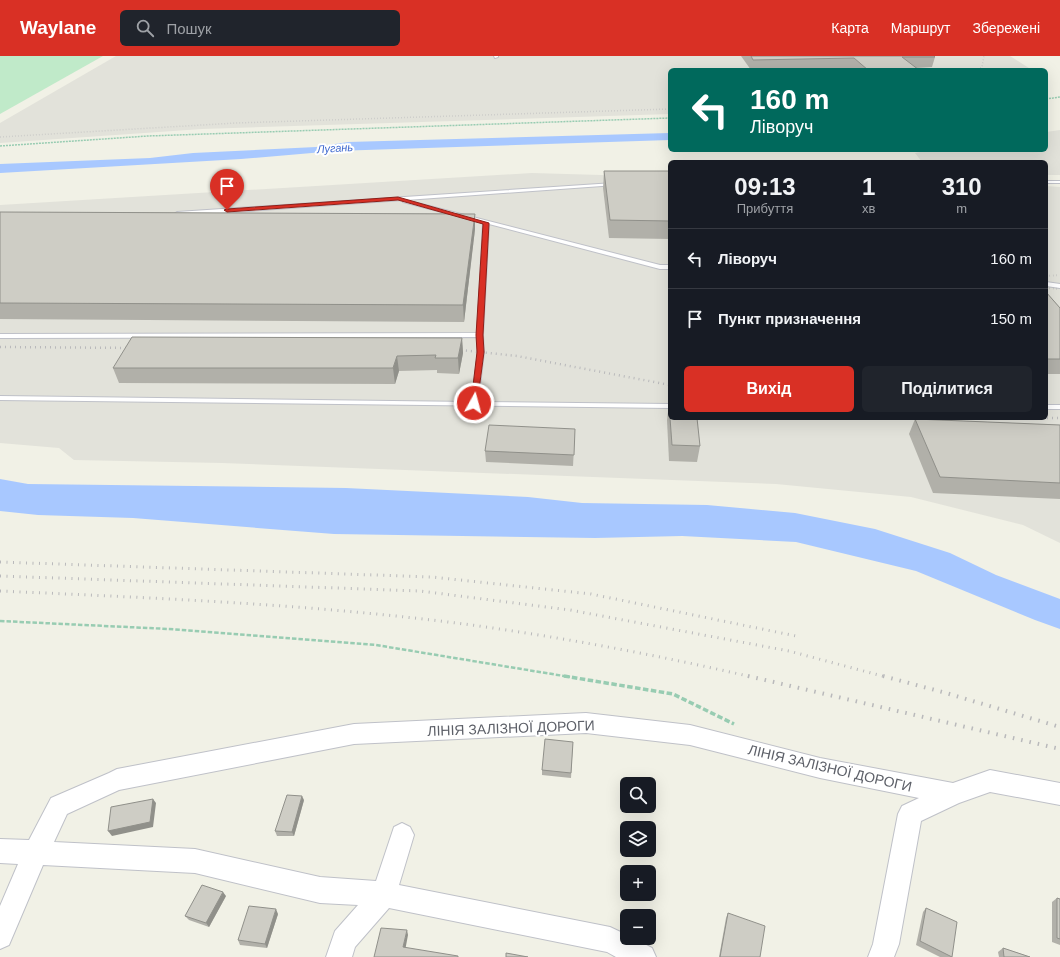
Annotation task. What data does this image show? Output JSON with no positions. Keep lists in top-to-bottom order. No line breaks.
{"streets":{"street":["ЛІНІЯ ЗАЛІЗНОЇ ДОРОГИ"]},"water":["Лугань"],"page":{"header":"Waylane","search":"Пошук","nav":["Карта","Маршрут","Збережені"],"turn":["160 m","Ліворуч"],"eta":["09:13","Прибуття","1","хв","310","m"],"list":[{"name":"Ліворуч","value":"160 m"},{"name":"Пункт призначення","value":"150 m"}],"buttons":["Вихід","Поділитися"],"map_buttons":["+","−"]}}
